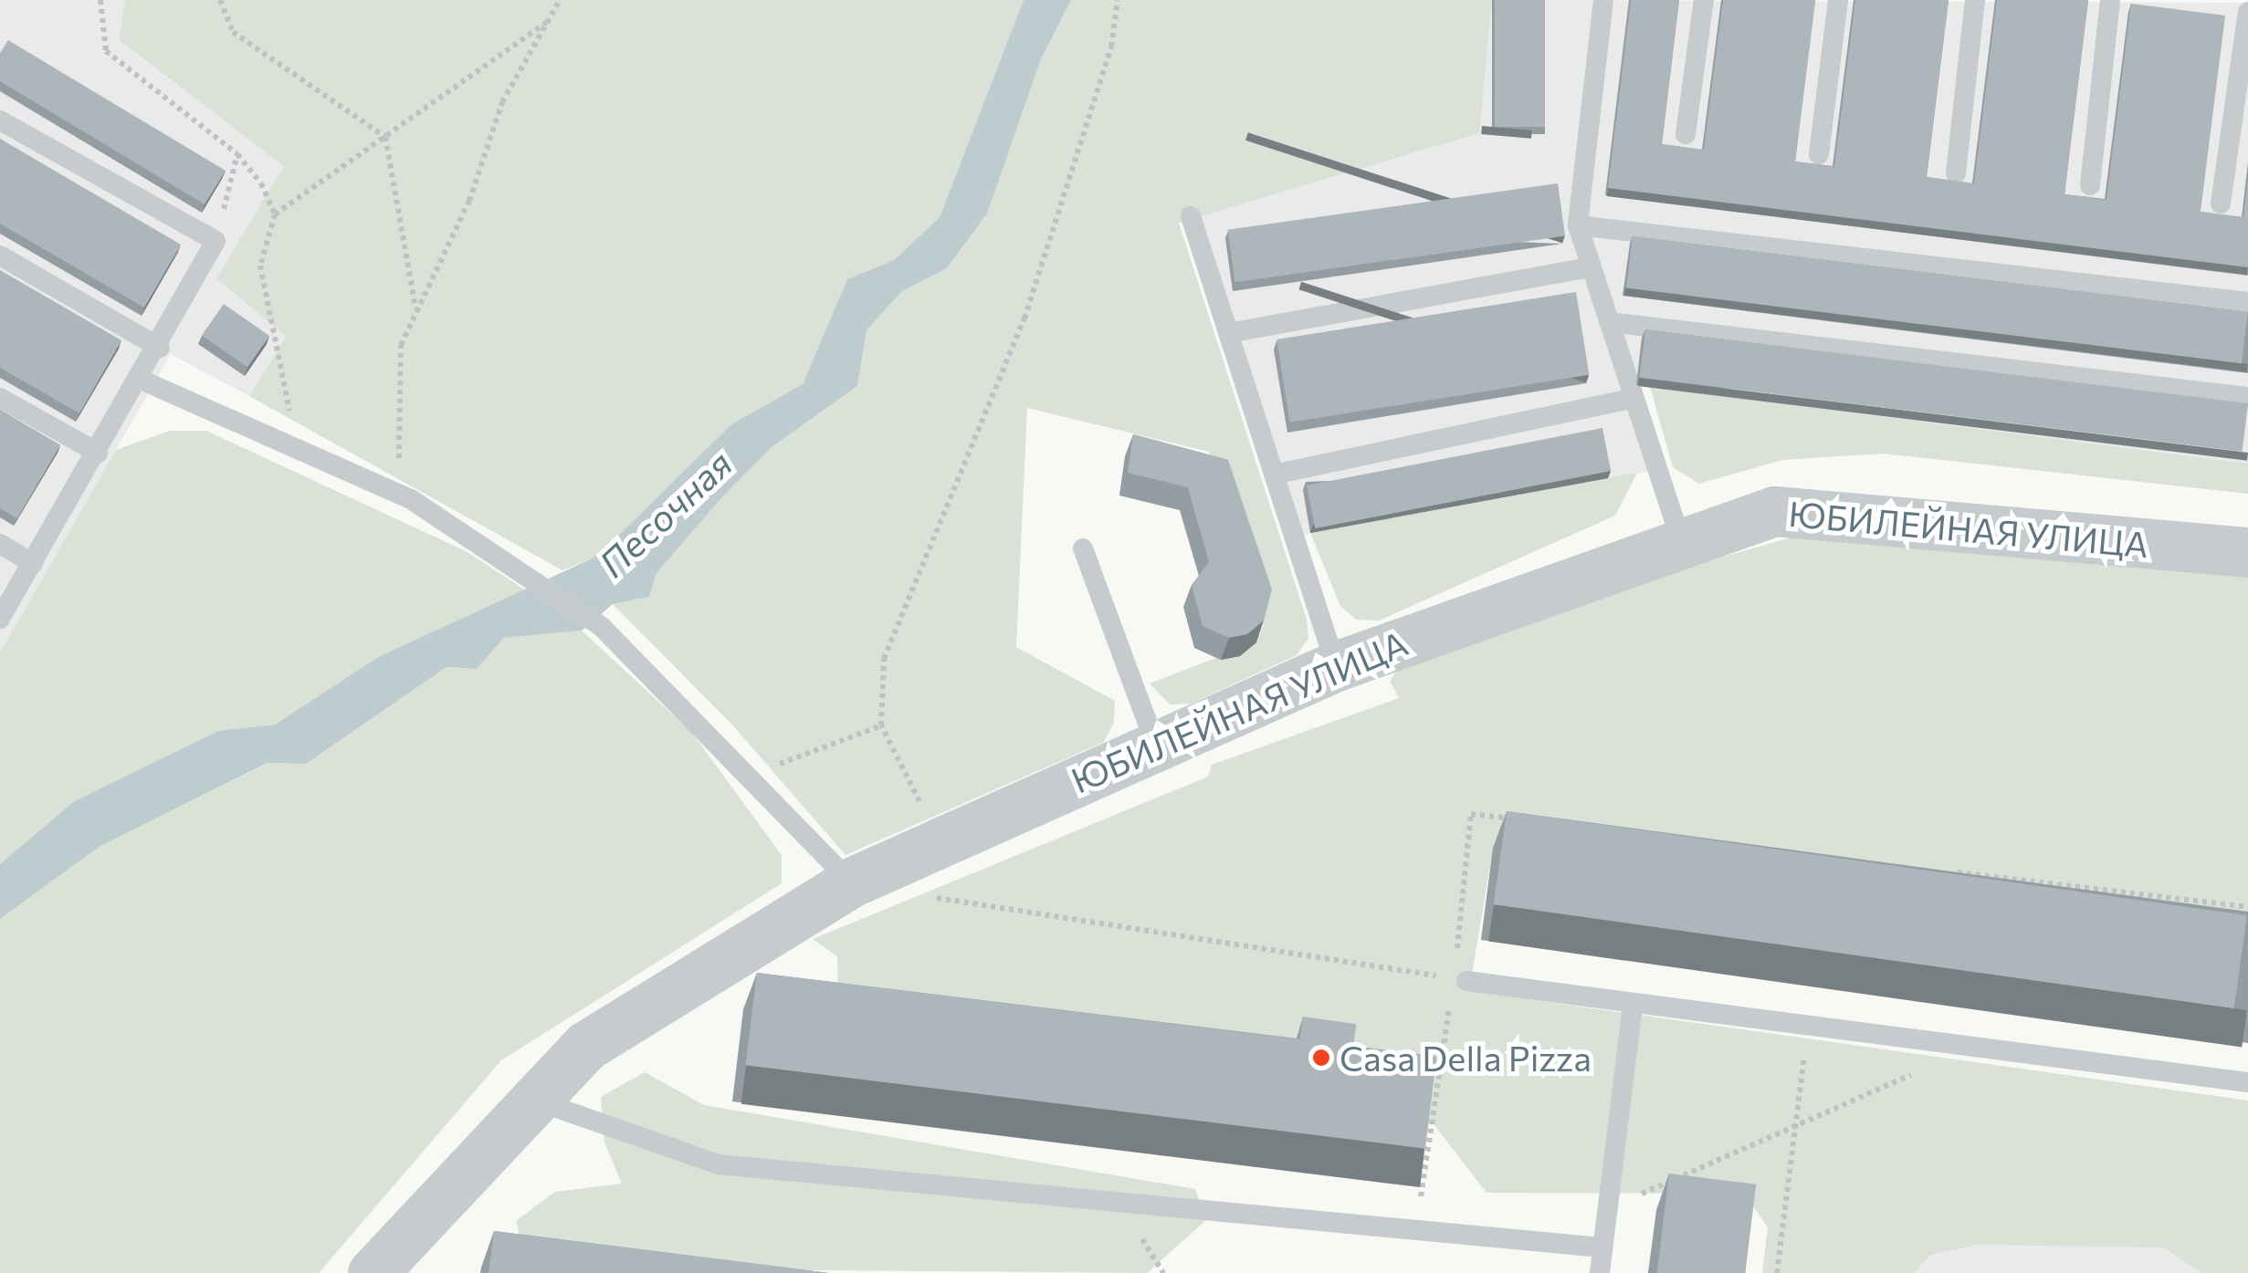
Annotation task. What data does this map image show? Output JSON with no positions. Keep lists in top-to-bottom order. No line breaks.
{"streets":{"street":["ЮБИЛЕЙНАЯ УЛИЦА"]},"water":["Песочная"],"places":["Casa Della Pizza"]}
